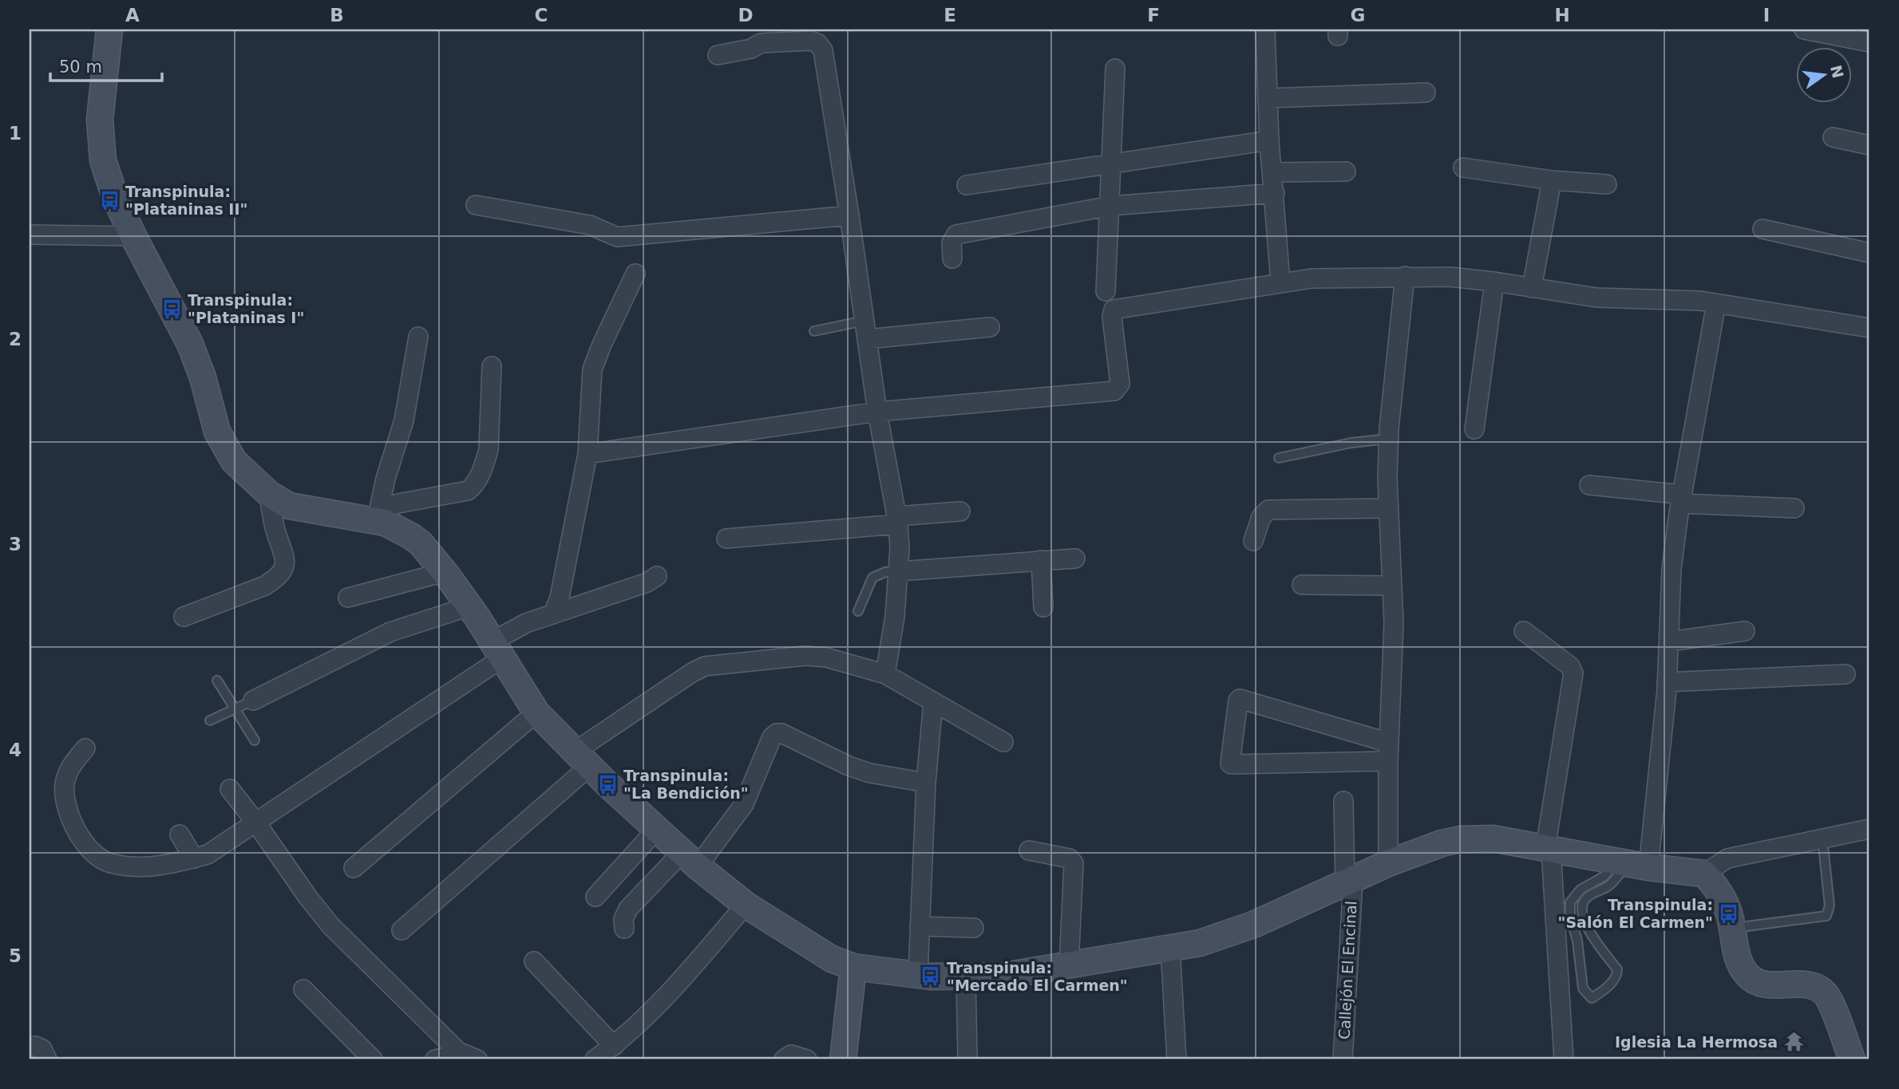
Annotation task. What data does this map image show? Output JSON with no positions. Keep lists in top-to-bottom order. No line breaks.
{"streets":{"street":["Callejón El Encinal"]},"places":{"bus stop":["Transpinula: \"Plataninas II\"","Transpinula: \"Plataninas I\"","Transpinula: \"La Bendición\"","Transpinula: \"Salón El Carmen\"","Transpinula: \"Mercado El Carmen\""],"temple":["Iglesia La Hermosa"]},"scale_bar":"50 m","north":"right","grid":{"columns":["A","B","C","D","E","F","G","H","I"],"rows":["1","2","3","4","5"]}}
